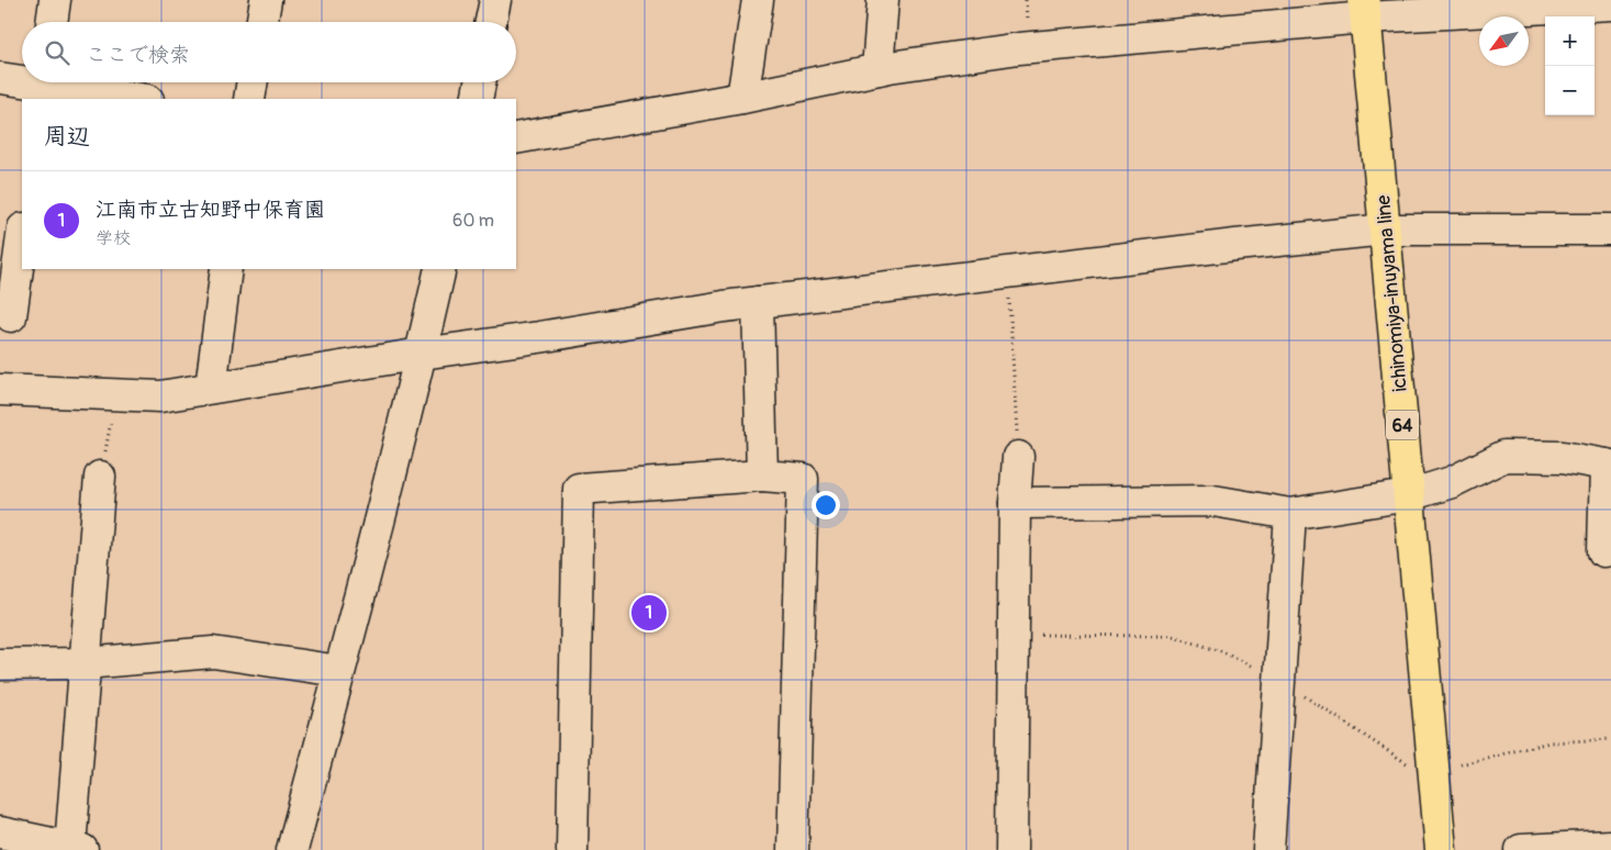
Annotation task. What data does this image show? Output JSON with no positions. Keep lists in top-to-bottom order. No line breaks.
{"streets":{"main road":["ichinomiya-inuyama line","64"]},"north":"bottom left","page":{"map_buttons":["+","−"],"search":"ここで検索","heading":"周辺","list":[{"mark":"1","name":"江南市立古知野中保育園","note":"学校","value":"60 m"}],"pins":"1"}}
